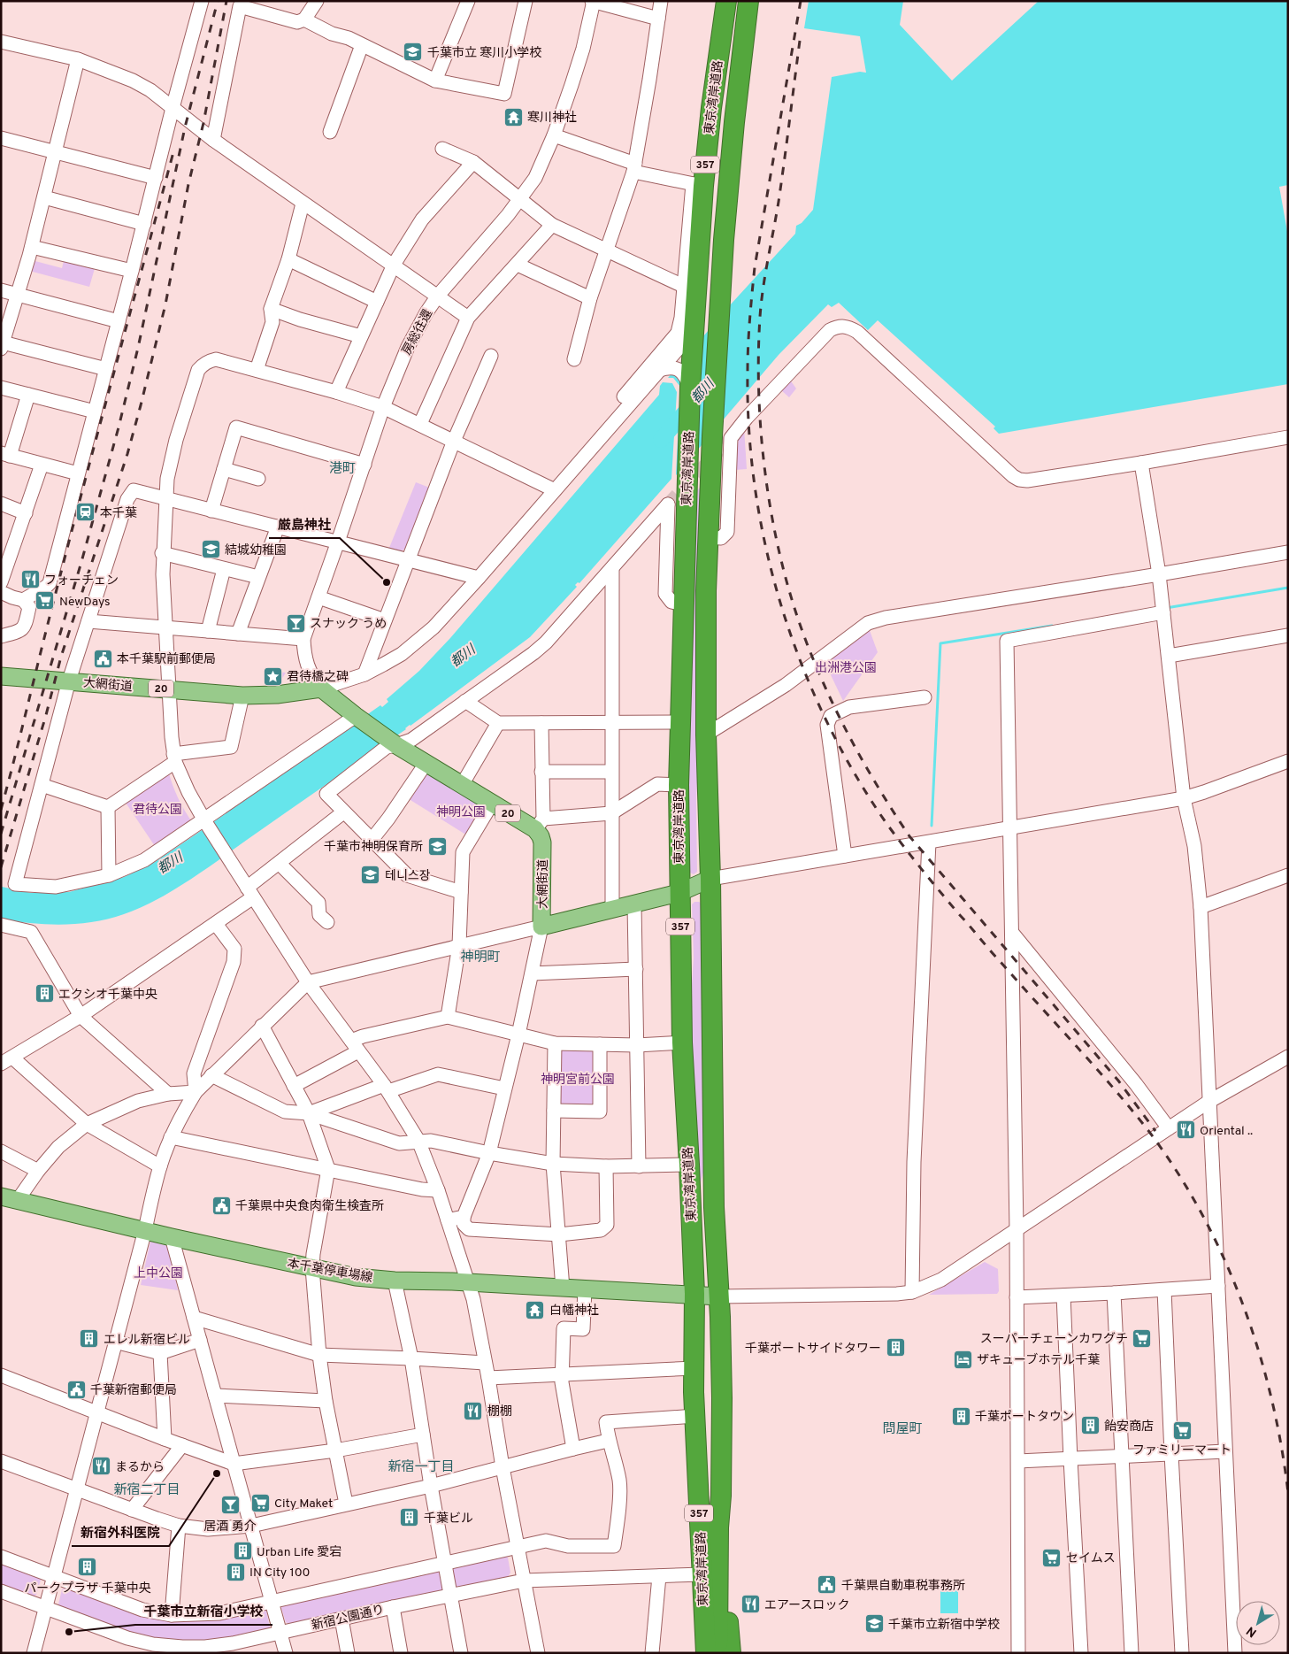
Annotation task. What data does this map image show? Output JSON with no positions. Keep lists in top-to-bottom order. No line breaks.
{"streets":{"highway":["東京湾岸道路","357"],"main road":["大網街道","20","本千葉停車場線"],"street":["房総往還","新宿公園通り"]},"crossings":[["東京湾岸道路","357"],["東京湾岸道路","大網街道"],["東京湾岸道路","本千葉停車場線"],["東京湾岸道路","新宿公園通り"],["房総往還","大網街道"],["房総往還","20"],["大網街道","20"]],"districts":["港町","神明町","問屋町","新宿一丁目","新宿二丁目"],"water":["都川"],"parks":["出洲港公園","君待公園","神明公園","神明宮前公園","上中公園"],"places":{"school or university":["千葉市立 寒川小学校","結城幼稚園","千葉市神明保育所","테니스장","千葉市立新宿中学校"],"temple":["寒川神社","白幡神社"],"station":["本千葉"],"restaurant":["フォーチェン","Oriental ..","棚棚","まるから","エアースロック"],"other":["厳島神社","新宿外科医院","千葉市立新宿小学校"],"supermarket":["NewDays","スーパーチェーンカワグチ","ファミリーマート","City Maket","セイムス"],"bar":["スナック うめ","居酒 勇介"],"public building":["本千葉駅前郵便局","千葉県中央食肉衛生検査所","千葉新宿郵便局","千葉県自動車税事務所"],"place":["君待橋之碑"],"building":["エクシオ千葉中央","エレル新宿ビル","千葉ポートサイドタワー","千葉ポートタウン","飴安商店","千葉ビル","Urban Life 愛宕","パークプラザ 千葉中央","IN City 100"],"hotel":["ザキューブホテル千葉"]},"north":"bottom left"}
